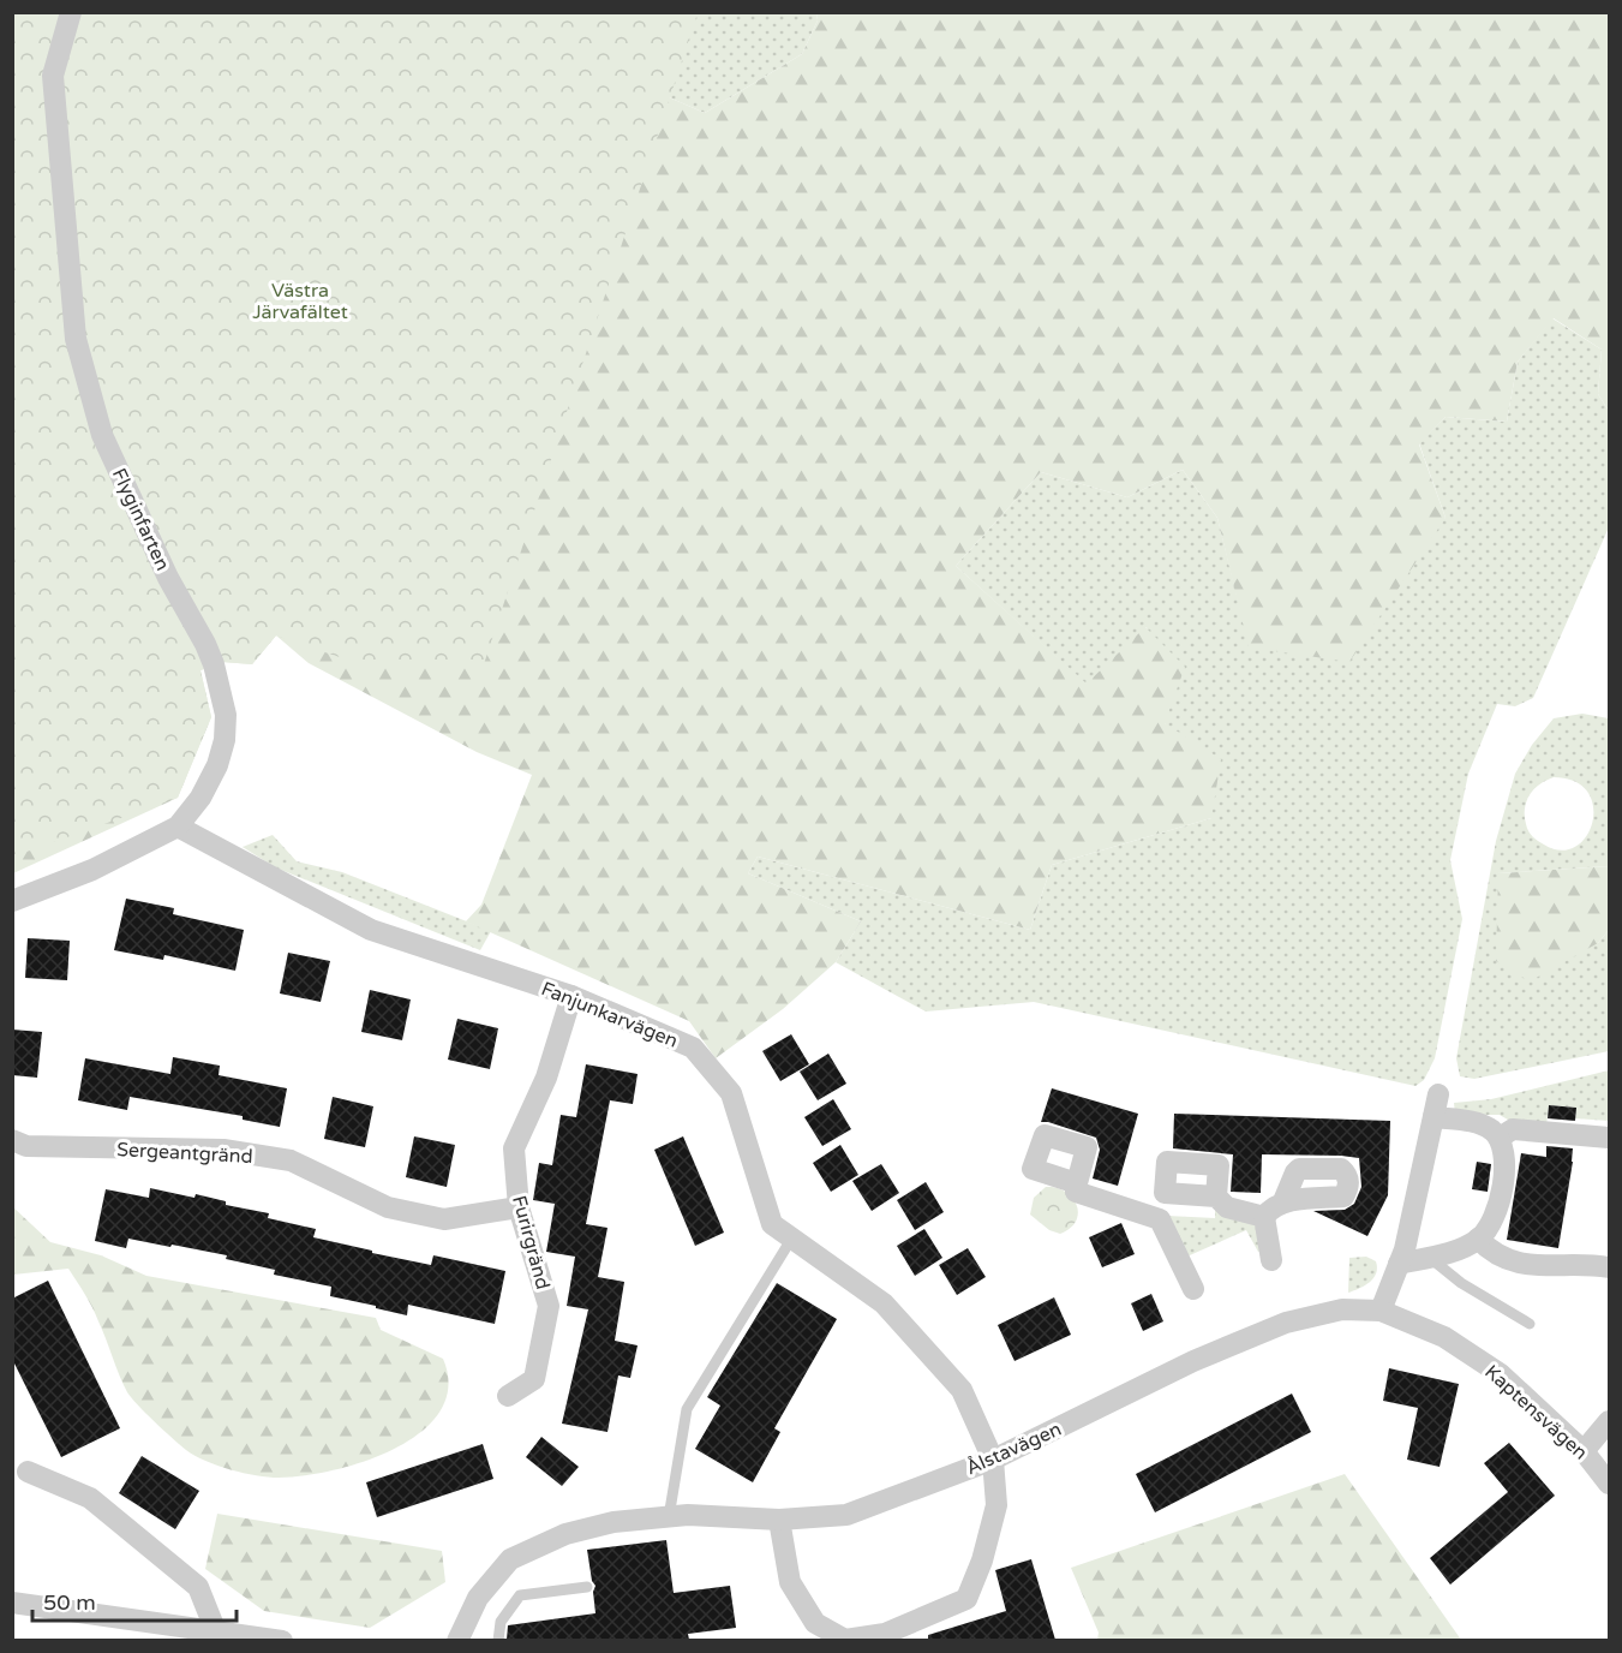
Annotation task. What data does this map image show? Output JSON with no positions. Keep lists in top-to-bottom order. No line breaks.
{"streets":{"street":["Flyginfarten","Fanjunkarvägen","Sergeantgränd","Furirgränd","Kaptensvägen","Ålstavägen"]},"crossings":[["Flyginfarten","Fanjunkarvägen"],["Fanjunkarvägen","Furirgränd"],["Fanjunkarvägen","Ålstavägen"],["Sergeantgränd","Furirgränd"],["Kaptensvägen","Ålstavägen"]],"parks":["Västra Järvafältet"],"scale_bar":"50 m"}
